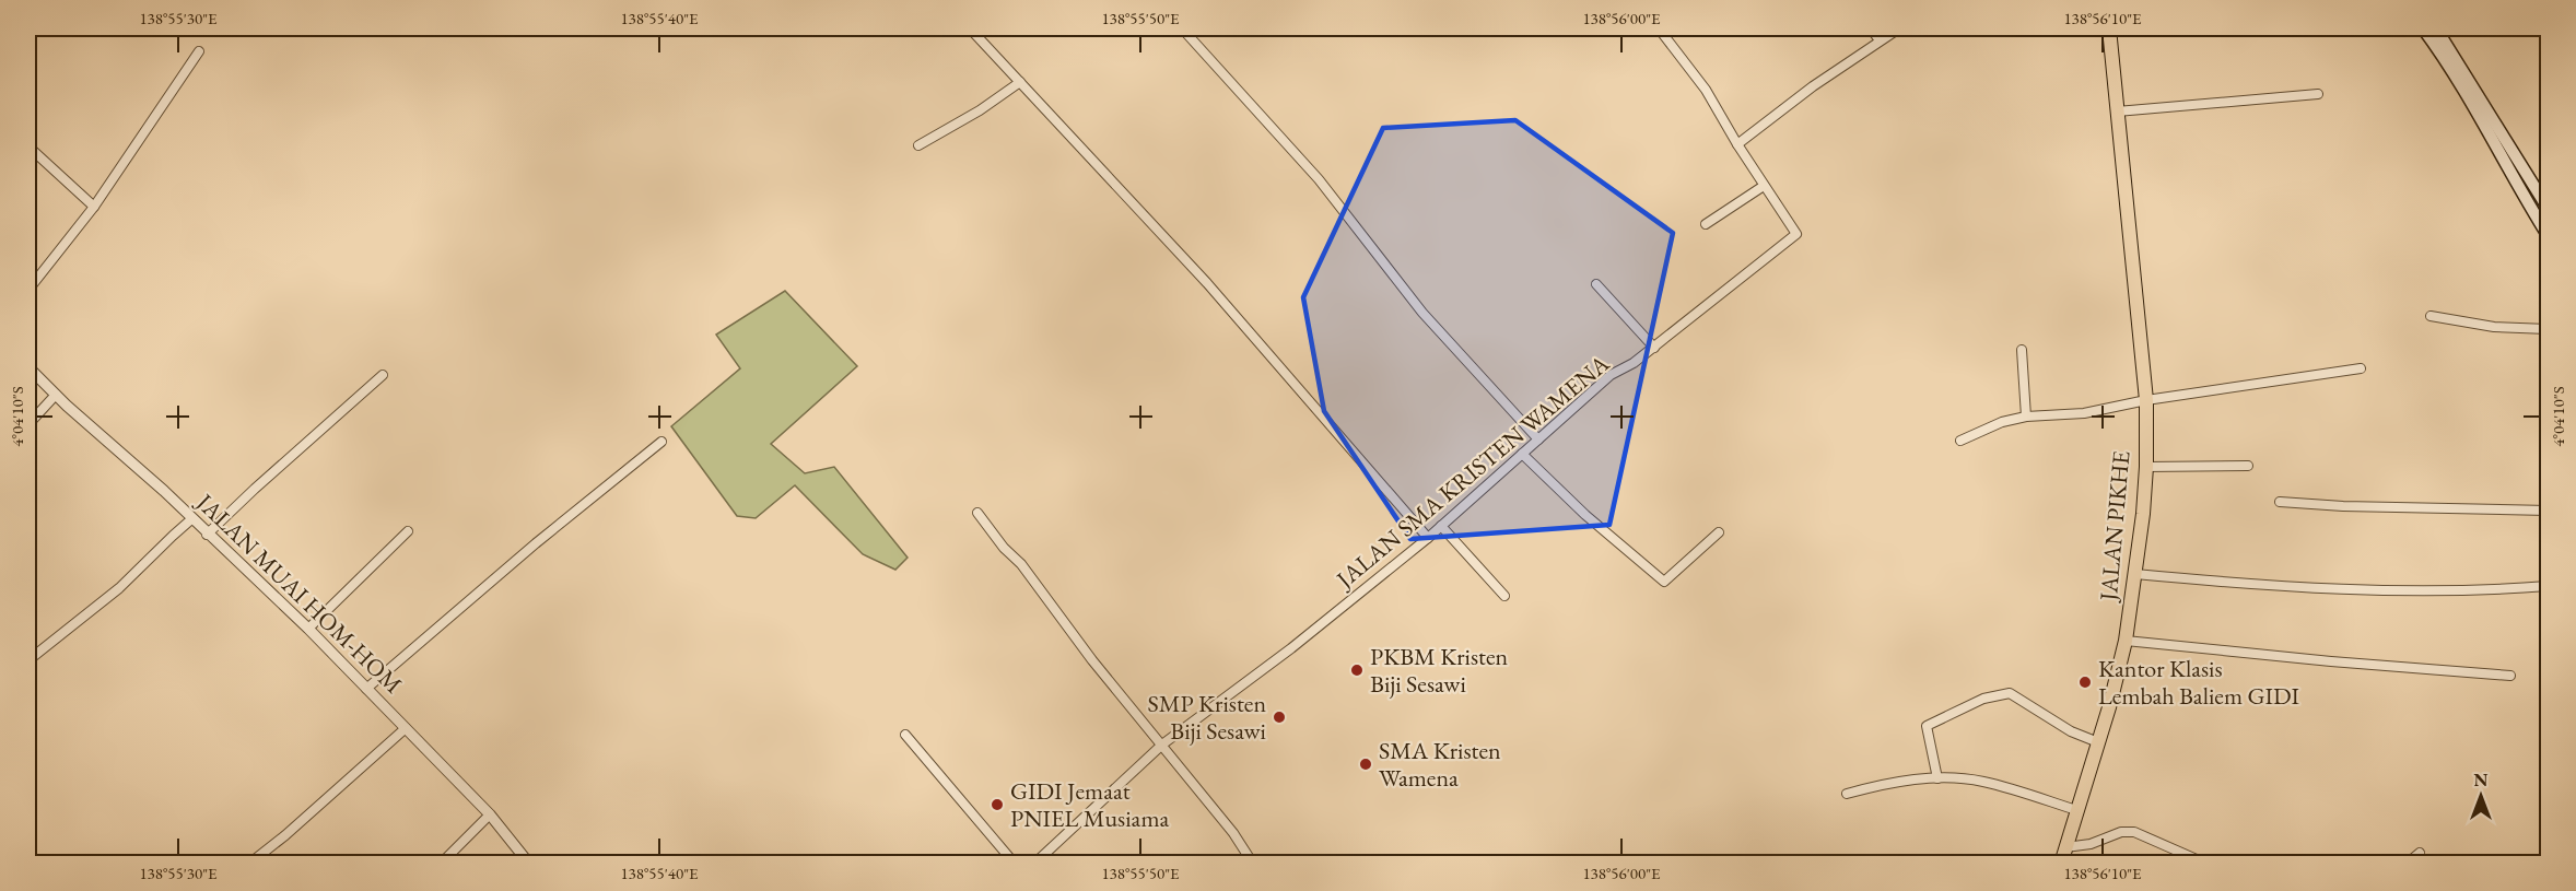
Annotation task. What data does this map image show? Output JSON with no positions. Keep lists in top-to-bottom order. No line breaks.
{"streets":{"highway":["JALAN PIKHE"],"street":["JALAN SMA KRISTEN WAMENA","JALAN MUAI HOM-HOM"]},"places":["PKBM Kristen Biji Sesawi","Kantor Klasis Lembah Baliem GIDI","SMP Kristen Biji Sesawi","SMA Kristen Wamena","GIDI Jemaat PNIEL Musiama"],"north":"top","coordinates":["138°55'30\"E","138°55'40\"E","138°55'50\"E","138°56'00\"E","138°56'10\"E","4°04'10\"S"]}
